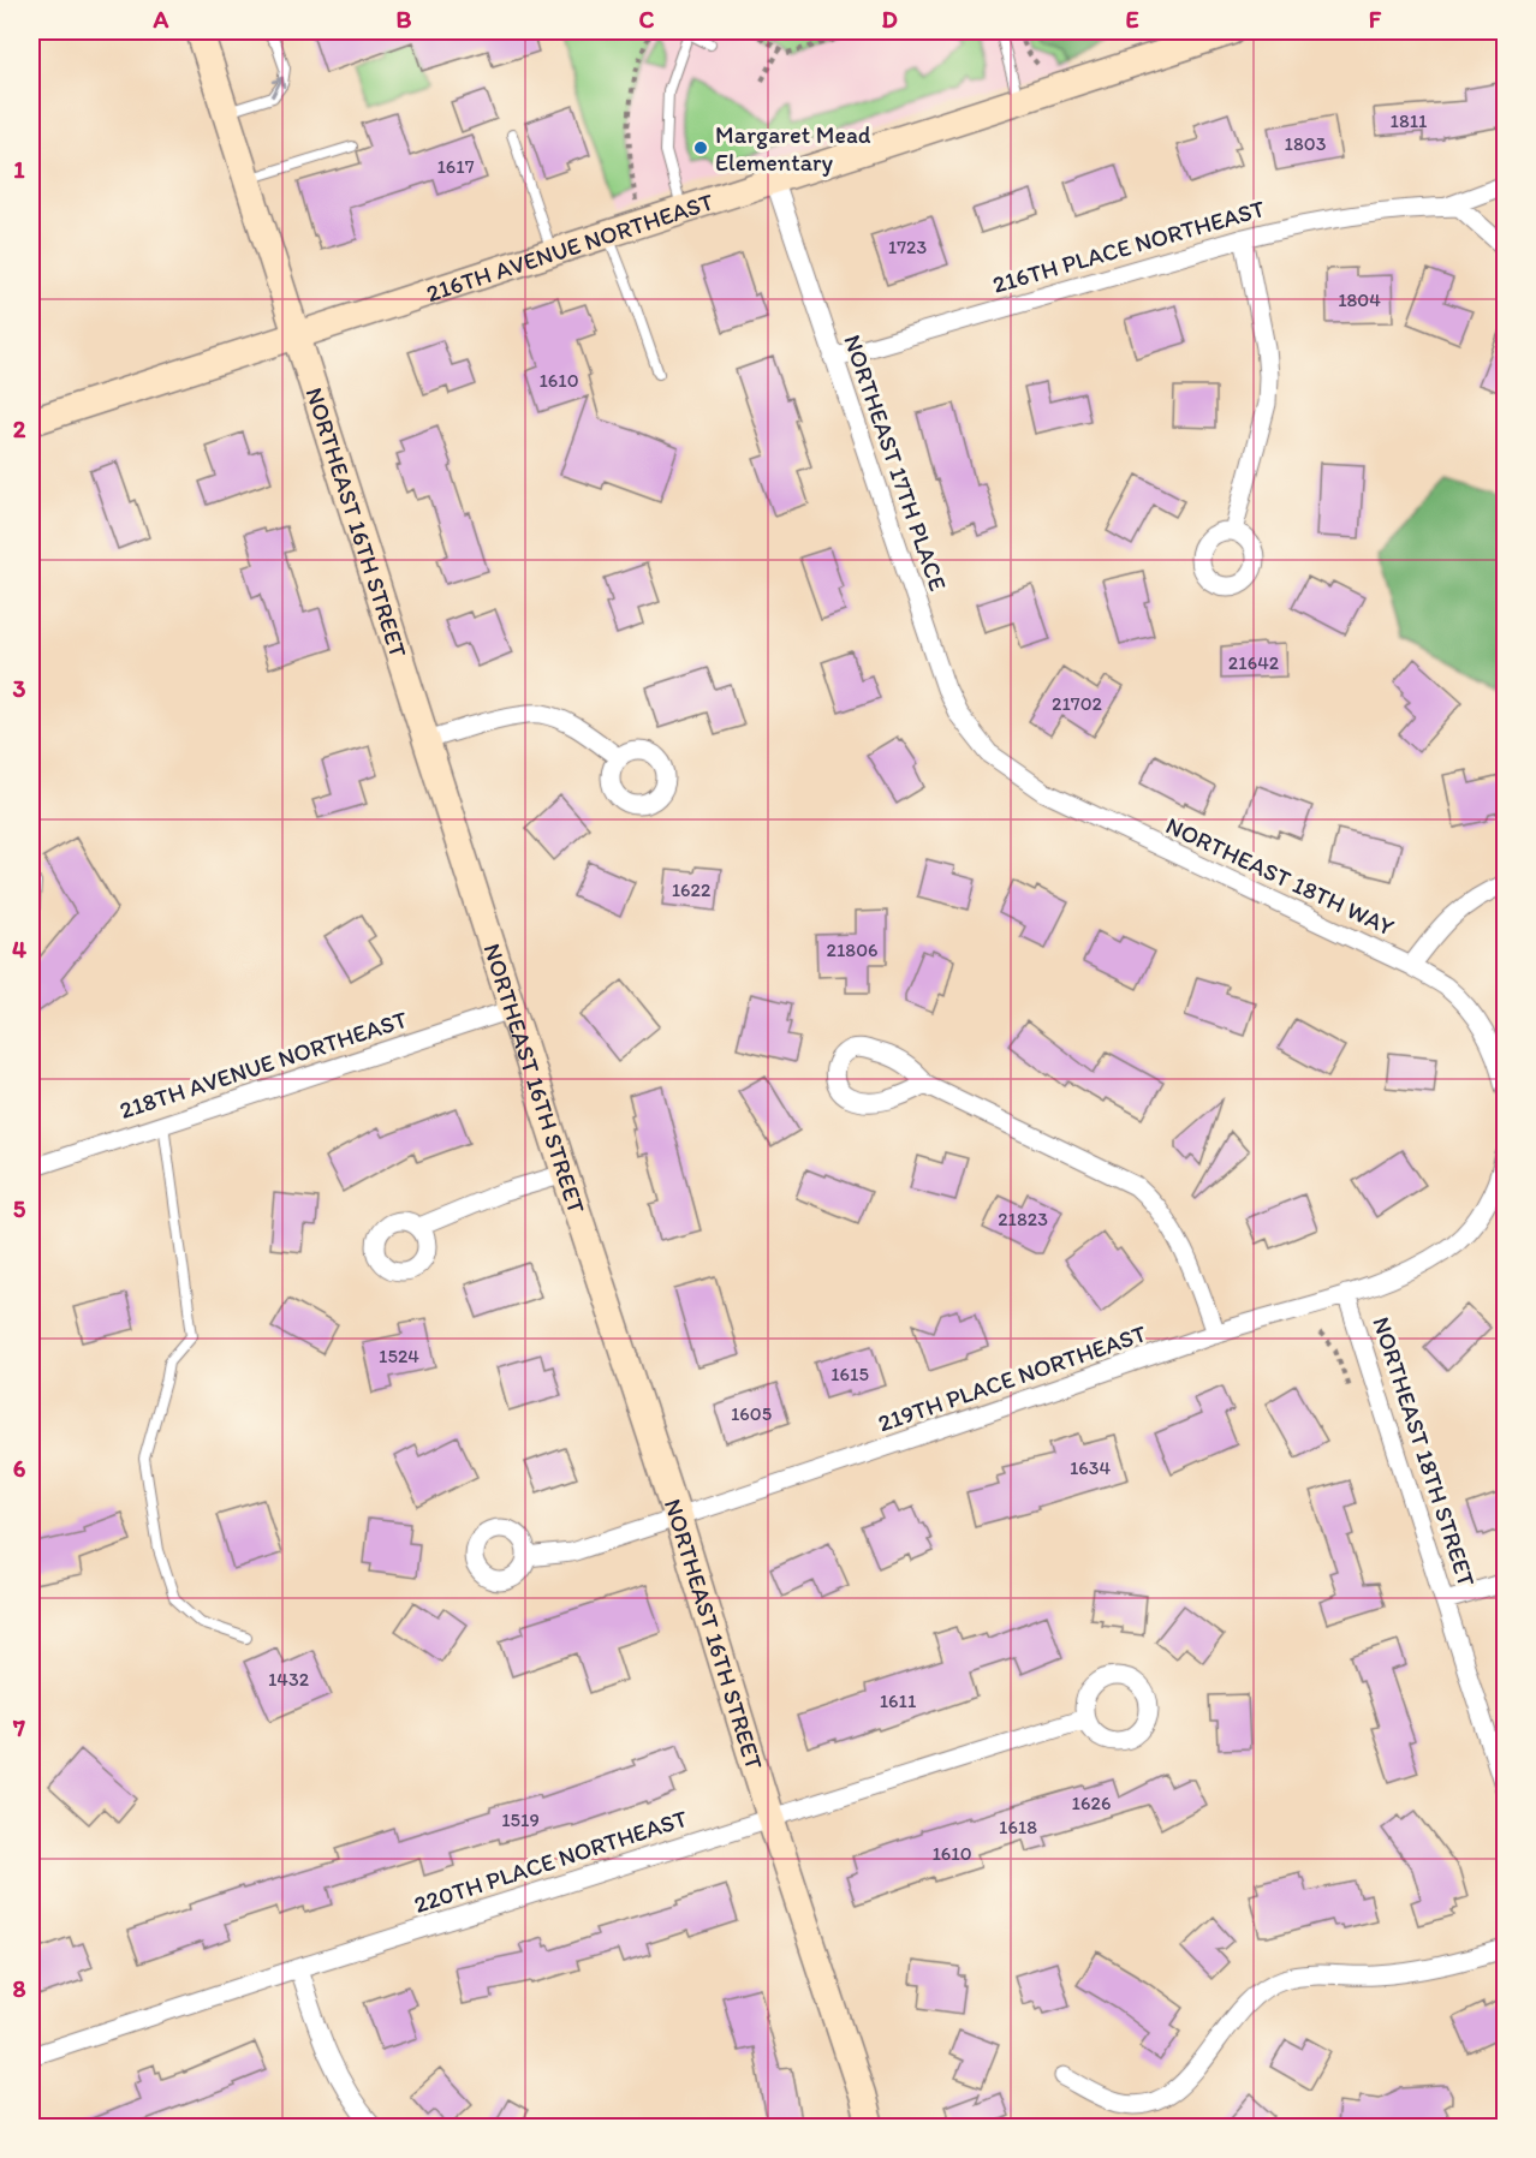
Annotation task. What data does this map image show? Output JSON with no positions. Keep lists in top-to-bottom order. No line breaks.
{"streets":{"street":["216TH AVENUE NORTHEAST","216TH PLACE NORTHEAST","NORTHEAST 17TH PLACE","NORTHEAST 16TH STREET","NORTHEAST 18TH WAY","218TH AVENUE NORTHEAST","219TH PLACE NORTHEAST","NORTHEAST 18TH STREET","220TH PLACE NORTHEAST"]},"crossings":[["216TH AVENUE NORTHEAST","NORTHEAST 17TH PLACE"],["216TH AVENUE NORTHEAST","NORTHEAST 16TH STREET"],["216TH PLACE NORTHEAST","NORTHEAST 17TH PLACE"],["NORTHEAST 17TH PLACE","NORTHEAST 18TH WAY"],["NORTHEAST 16TH STREET","218TH AVENUE NORTHEAST"],["NORTHEAST 16TH STREET","219TH PLACE NORTHEAST"],["NORTHEAST 16TH STREET","220TH PLACE NORTHEAST"],["219TH PLACE NORTHEAST","NORTHEAST 18TH STREET"]],"places":["Margaret Mead Elementary"],"house_numbers":["1811","1803","1617","1723","1804","1610","21642","21702","1622","21806","21823","1524","1615","1605","1634","1432","1611","1626","1519","1618","1610"],"grid":{"columns":["A","B","C","D","E","F"],"rows":["1","2","3","4","5","6","7","8"]}}
